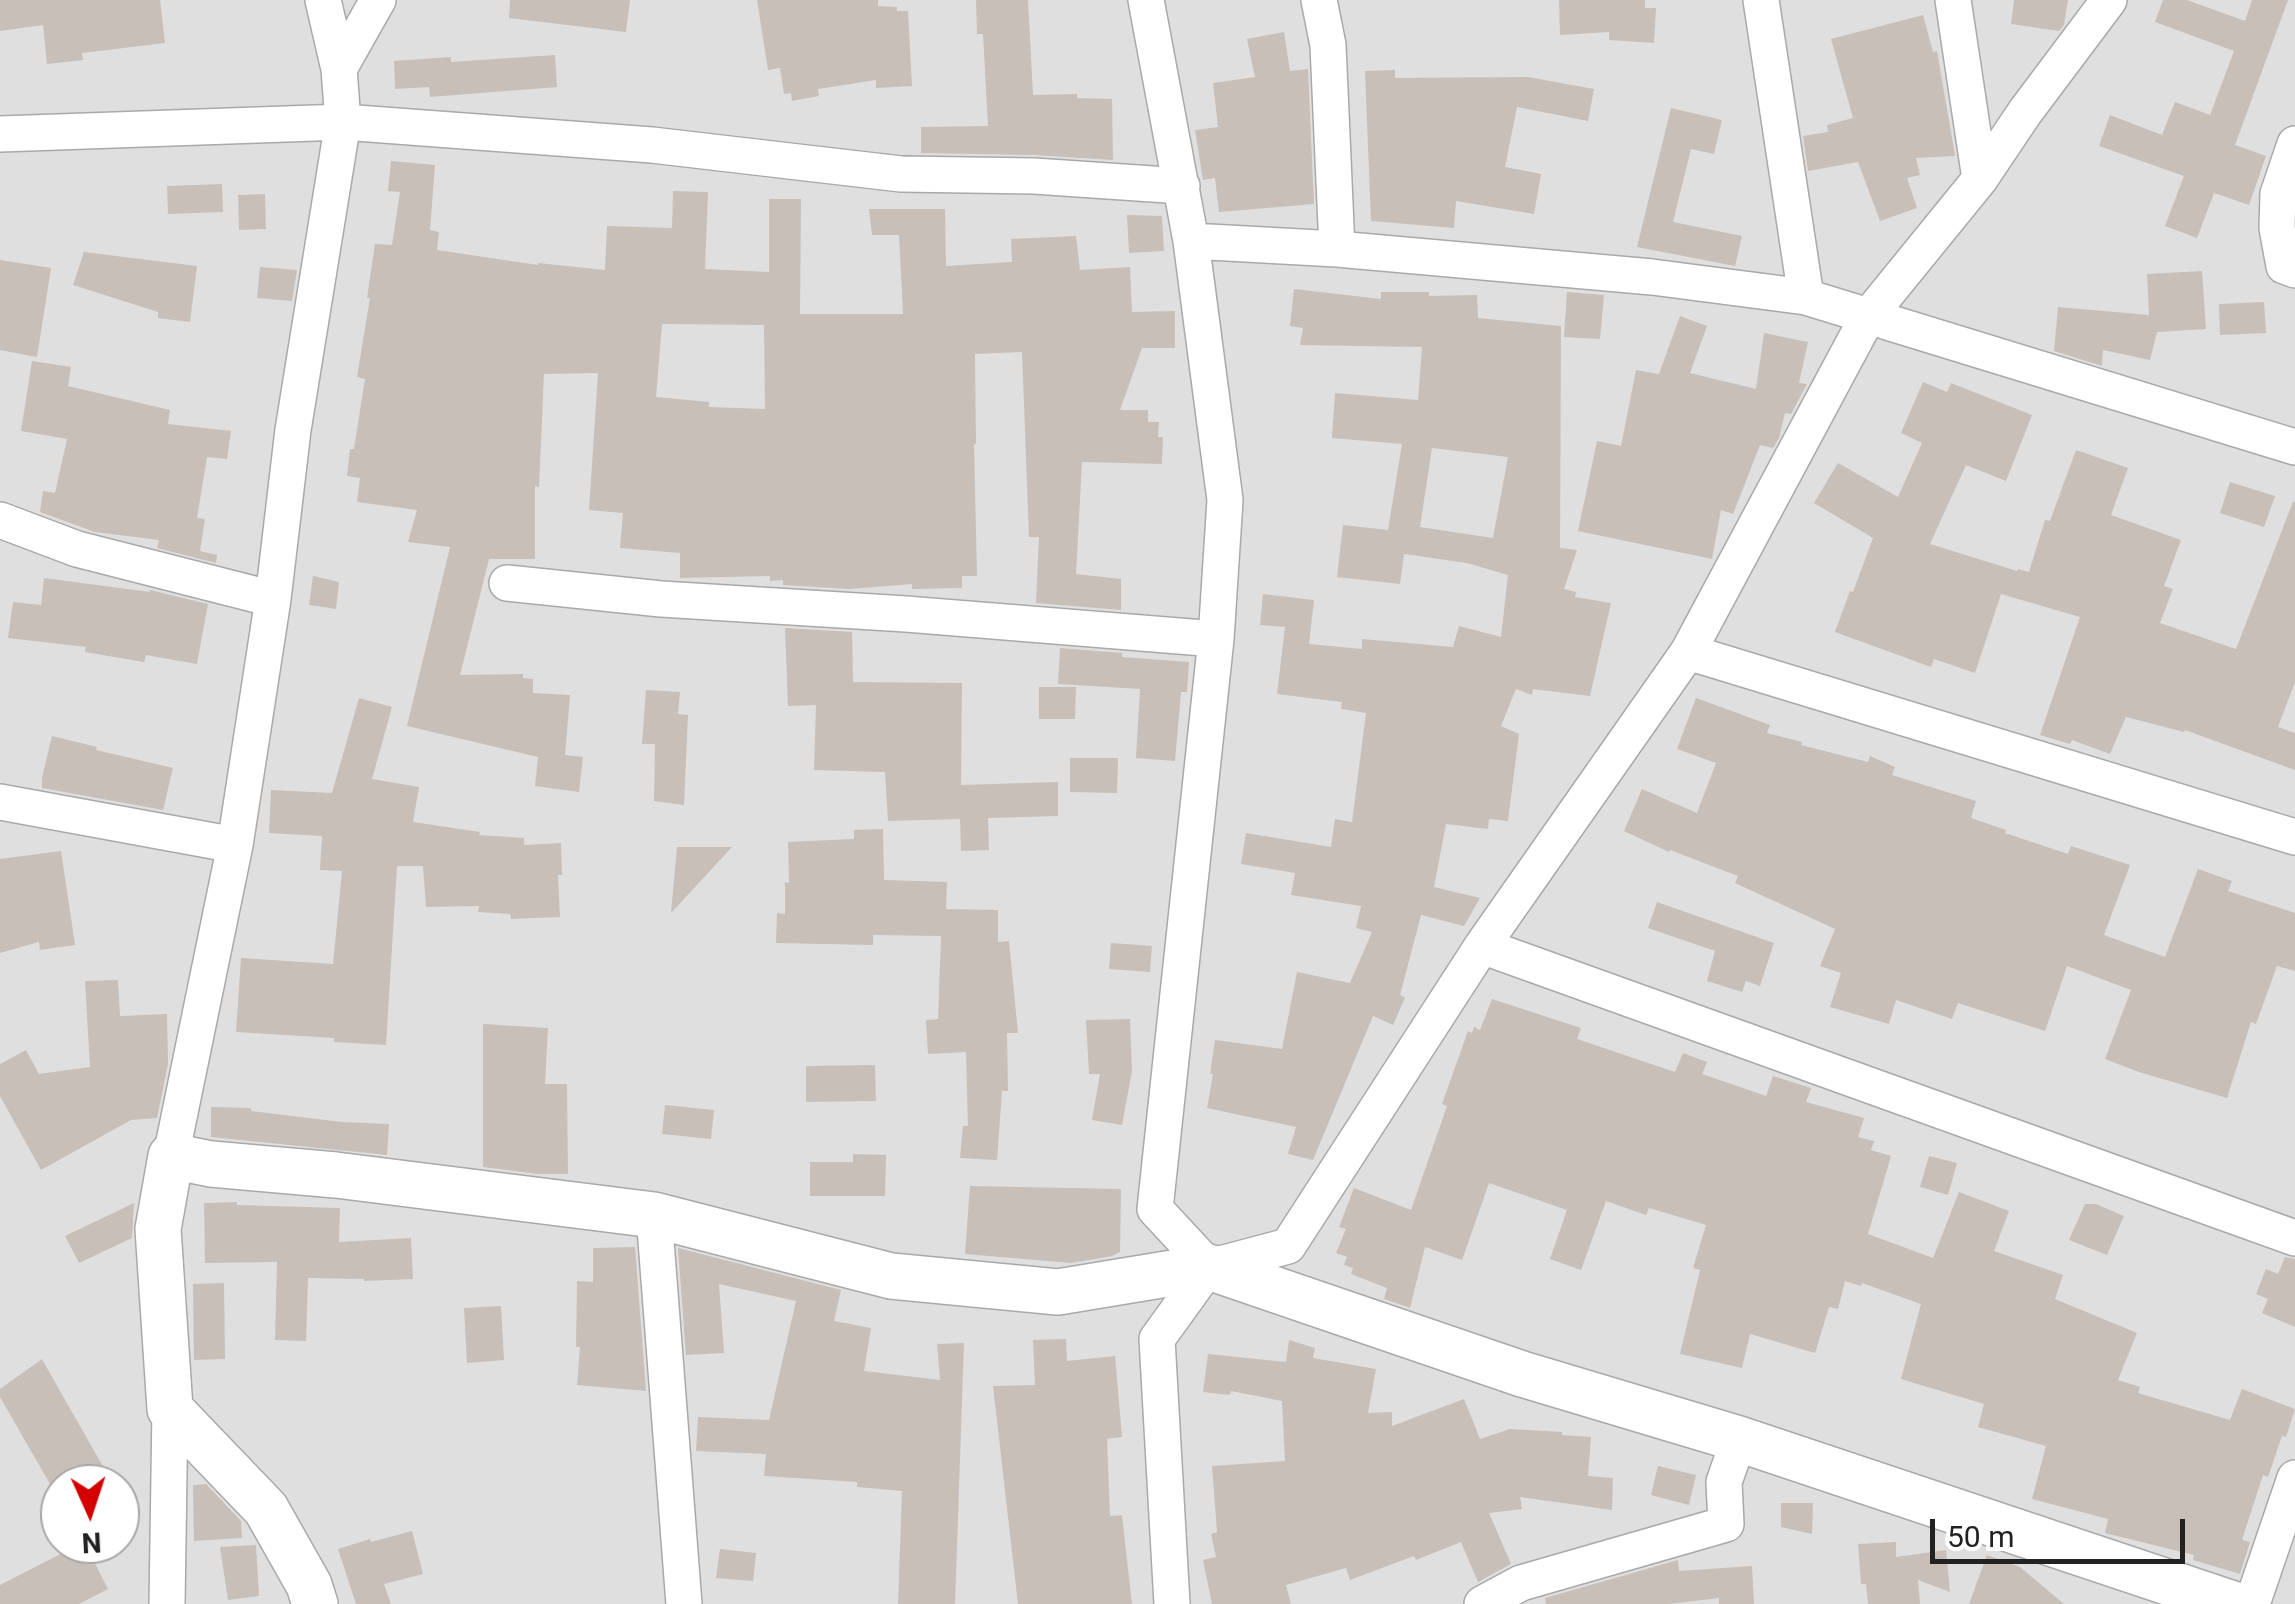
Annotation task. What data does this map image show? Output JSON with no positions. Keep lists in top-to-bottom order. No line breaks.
{"scale_bar":"50 m","north":"bottom"}
